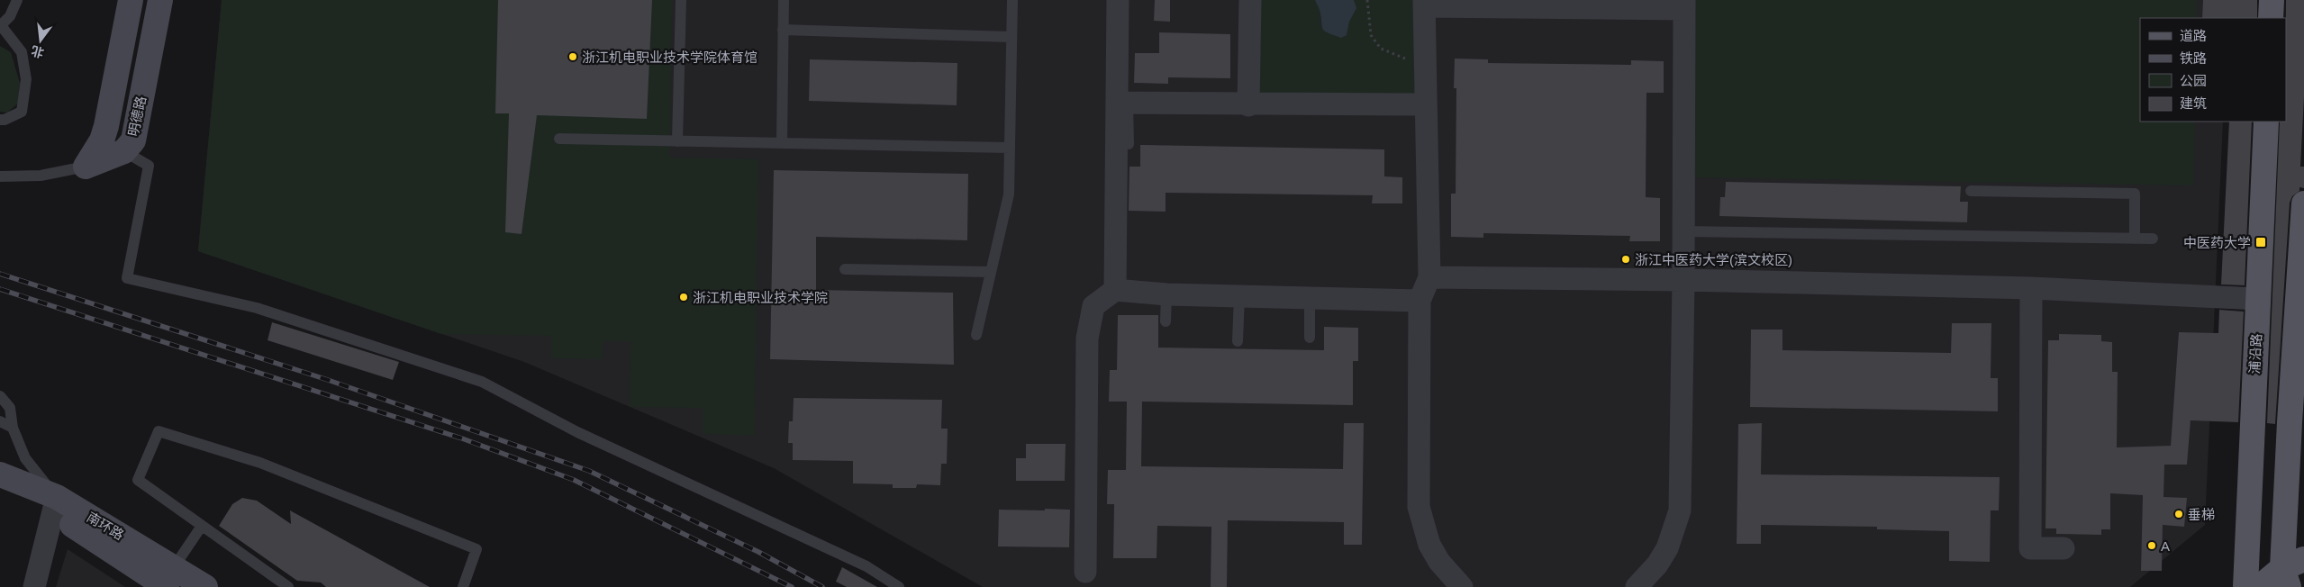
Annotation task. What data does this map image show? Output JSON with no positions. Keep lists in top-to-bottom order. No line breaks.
{"streets":{"main road":["浦沿路"],"street":["明德路","南环路"]},"places":{"other":["浙江机电职业技术学院体育馆","浙江中医药大学(滨文校区)","浙江机电职业技术学院","垂梯","A"],"transit":["中医药大学"]},"legend":["道路","铁路","公园","建筑"],"north":"bottom"}
